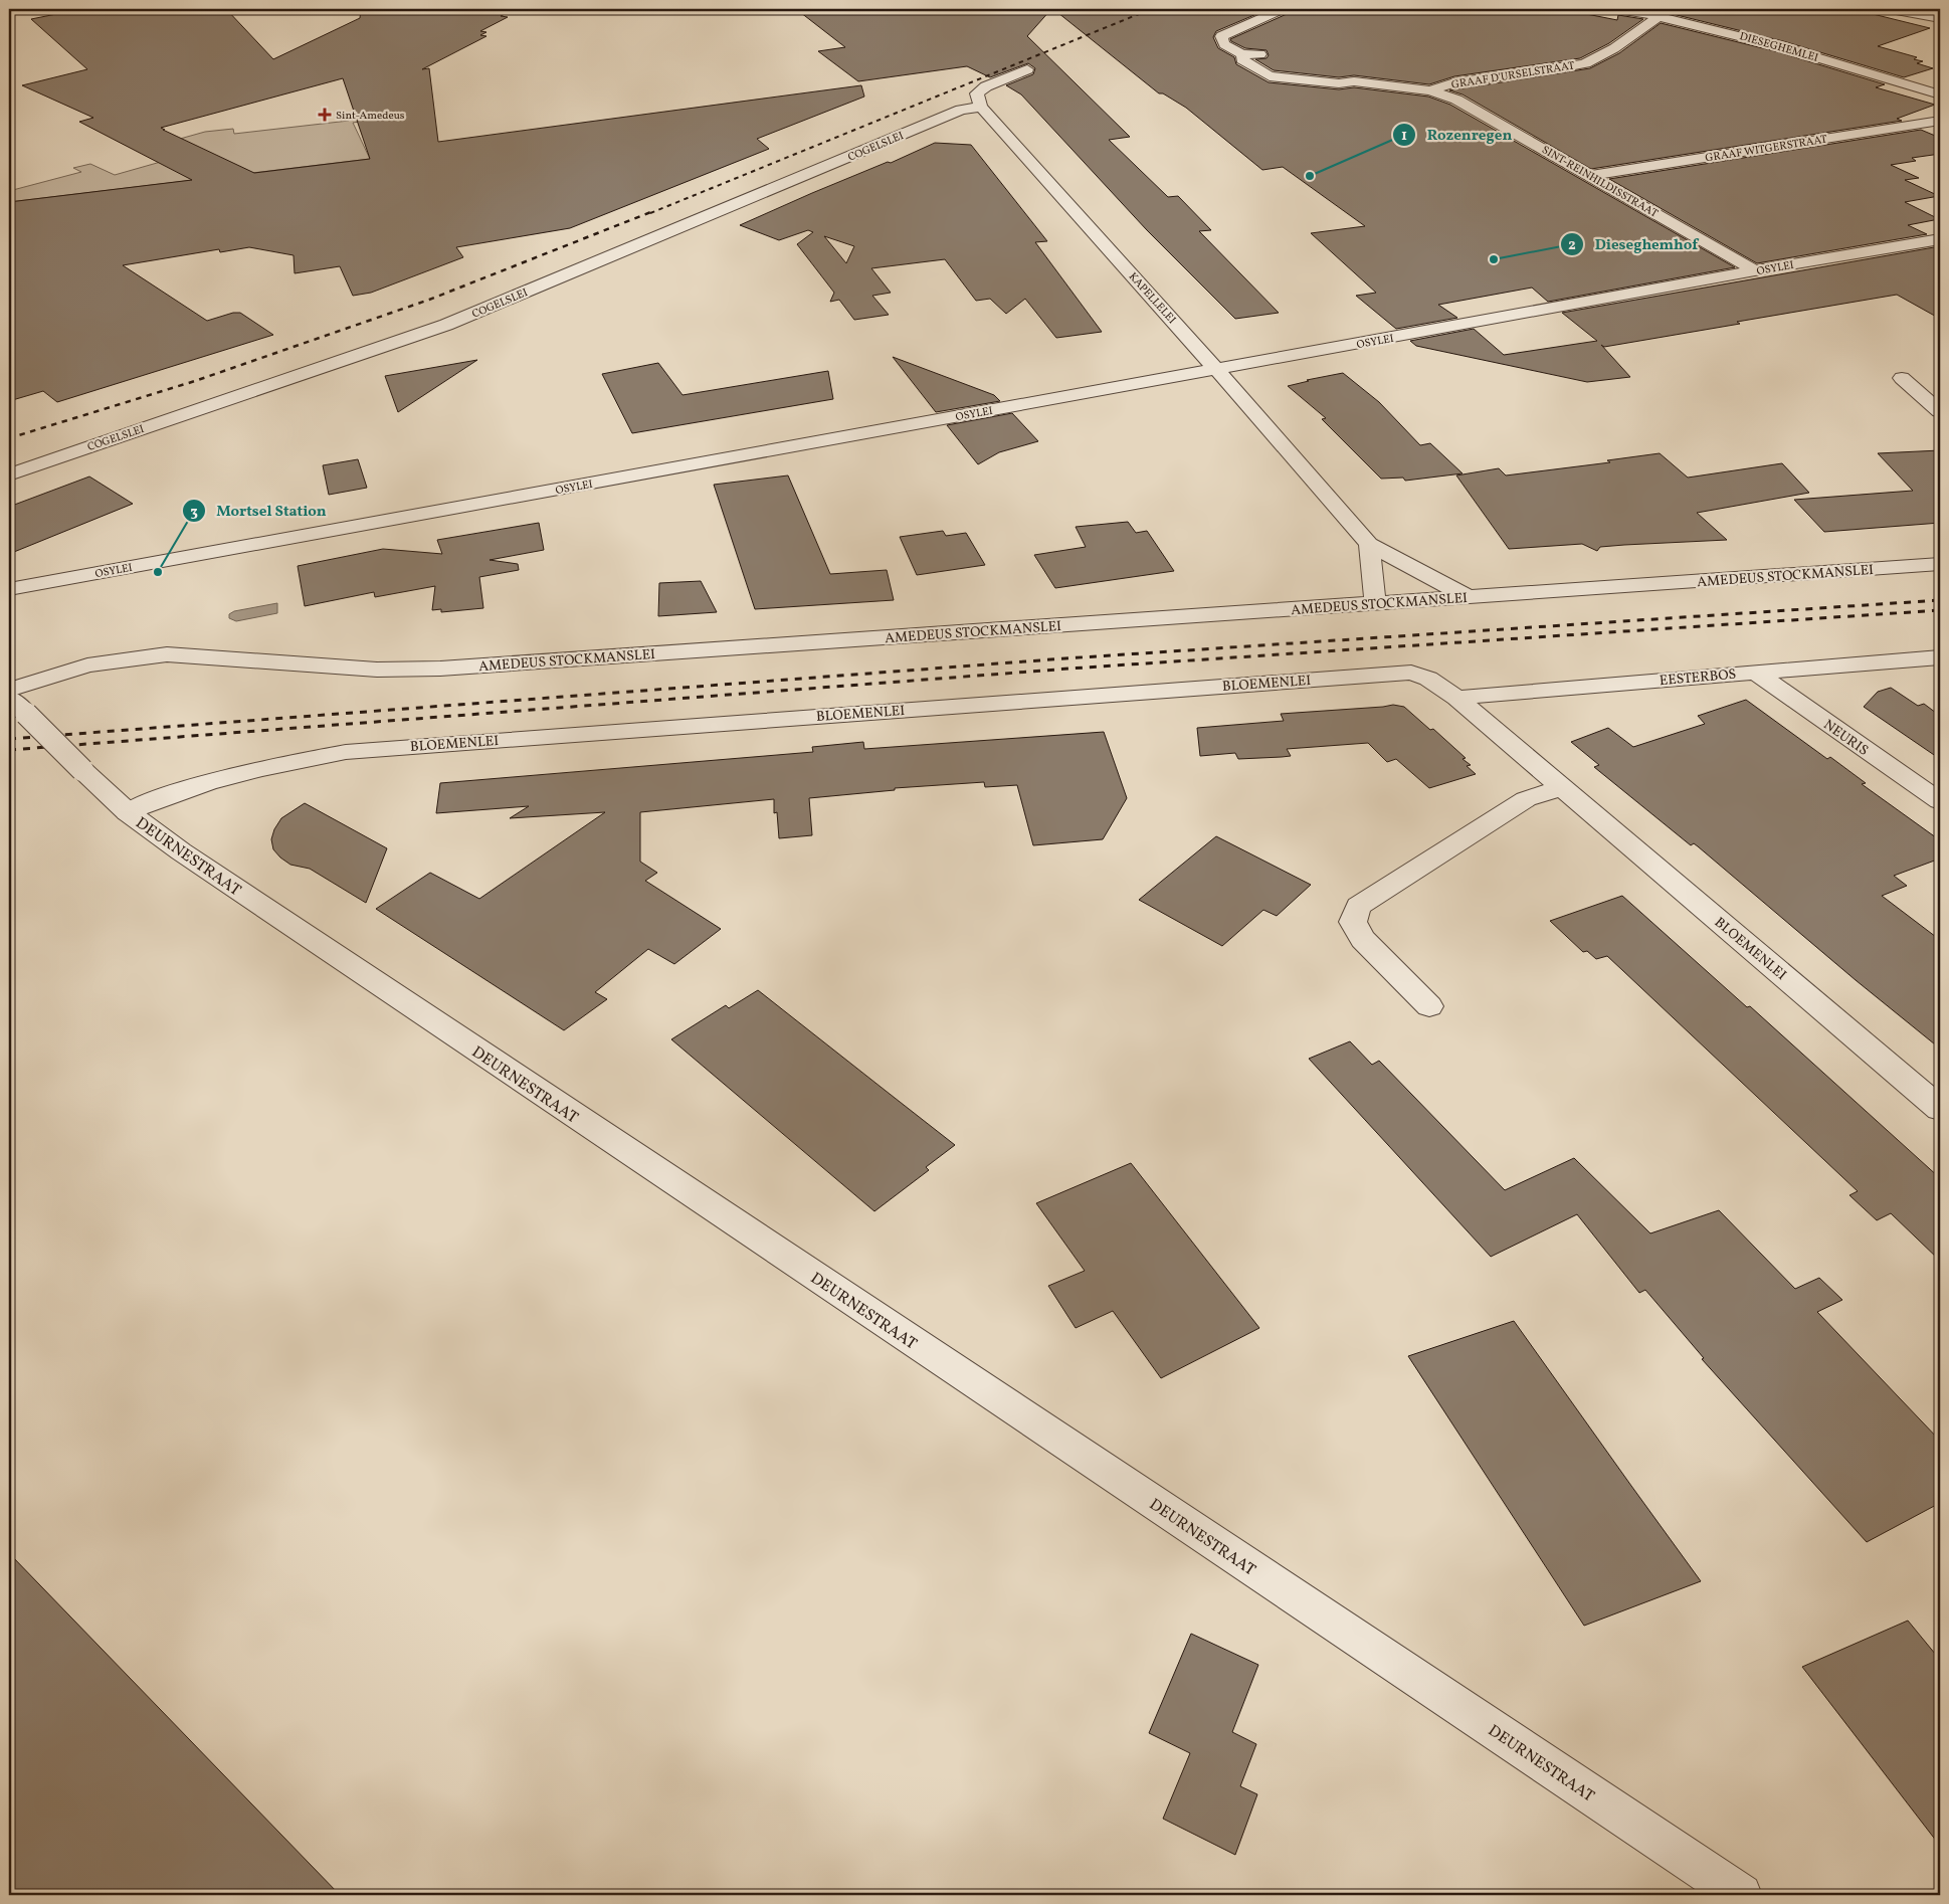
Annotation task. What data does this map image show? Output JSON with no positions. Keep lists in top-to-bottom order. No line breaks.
{"streets":{"street":["DIESEGHEMLEI","GRAAF D'URSELSTRAAT","COGELSLEI","GRAAF WITGERSTRAAT","SINT-REINHILDISSTRAAT","OSYLEI","KAPELLELEI","AMEDEUS STOCKMANSLEI","EESTERBOS","BLOEMENLEI","NEURIS","DEURNESTRAAT"]},"crossings":[["DIESEGHEMLEI","GRAAF D'URSELSTRAAT"],["GRAAF D'URSELSTRAAT","SINT-REINHILDISSTRAAT"],["COGELSLEI","KAPELLELEI"],["GRAAF WITGERSTRAAT","SINT-REINHILDISSTRAAT"],["SINT-REINHILDISSTRAAT","OSYLEI"],["OSYLEI","KAPELLELEI"],["KAPELLELEI","AMEDEUS STOCKMANSLEI"],["EESTERBOS","BLOEMENLEI"],["EESTERBOS","NEURIS"],["BLOEMENLEI","DEURNESTRAAT"]],"places":{"health":["Sint-Amedeus"],"other":["Rozenregen","Dieseghemhof","Mortsel Station"]}}
